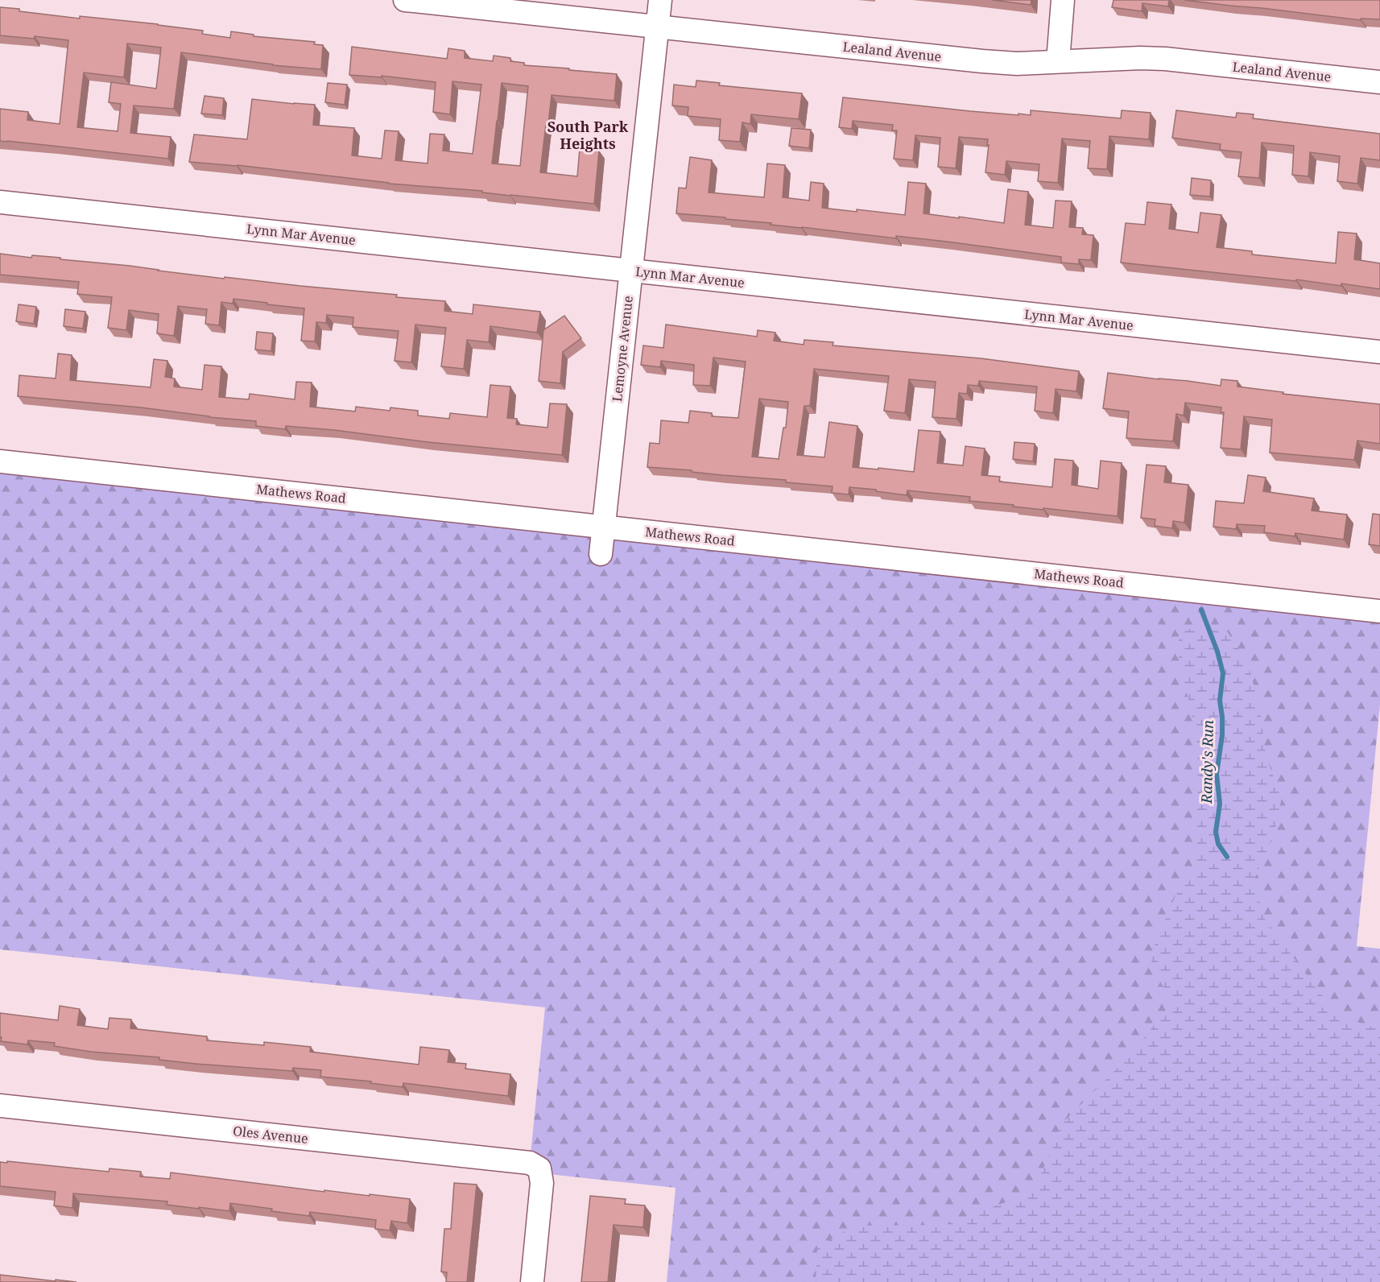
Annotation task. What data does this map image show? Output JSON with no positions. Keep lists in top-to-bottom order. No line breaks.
{"streets":{"street":["Lealand Avenue","Lynn Mar Avenue","Lemoyne Avenue","Mathews Road","Oles Avenue"]},"crossings":[["Lealand Avenue","Lemoyne Avenue"],["Lynn Mar Avenue","Lemoyne Avenue"],["Lemoyne Avenue","Mathews Road"]],"districts":["South Park Heights"],"water":["Randy's Run"]}
